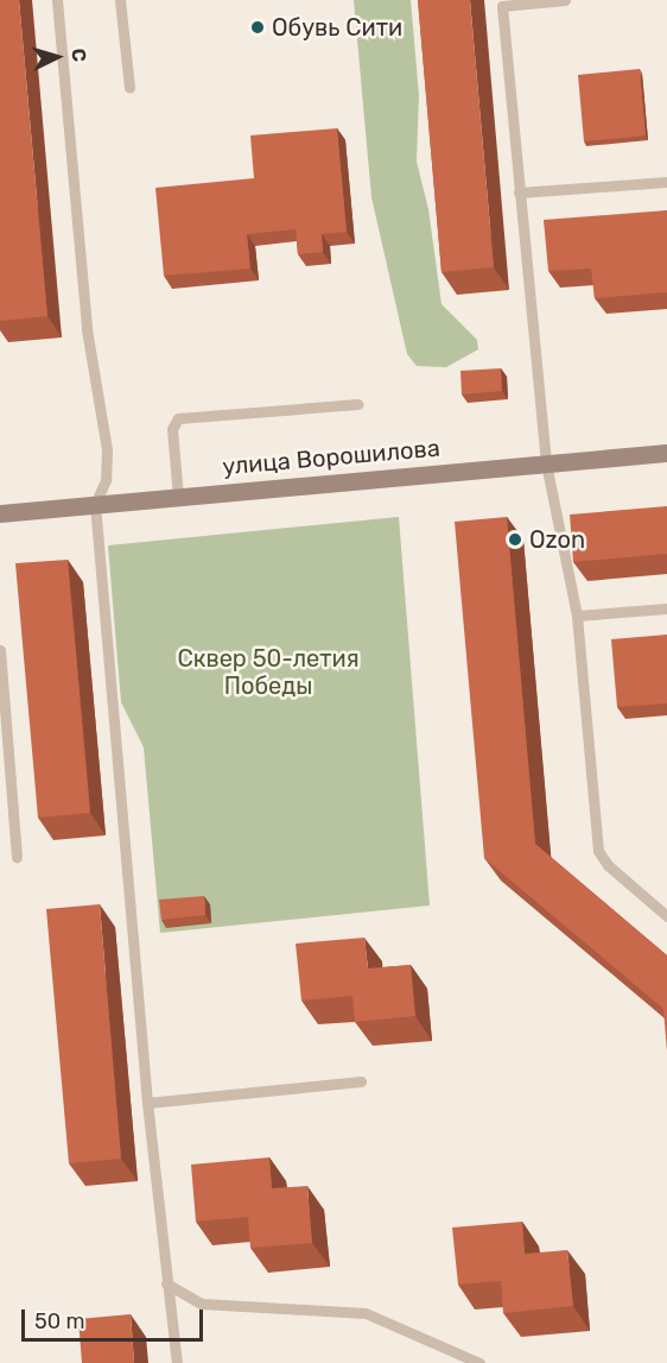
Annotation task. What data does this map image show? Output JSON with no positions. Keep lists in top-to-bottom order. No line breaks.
{"streets":{"main road":["улица Ворошилова"]},"parks":["Сквер 50-летия Победы"],"places":["Обувь Сити","Ozon"],"scale_bar":"50 m","north":"right"}
